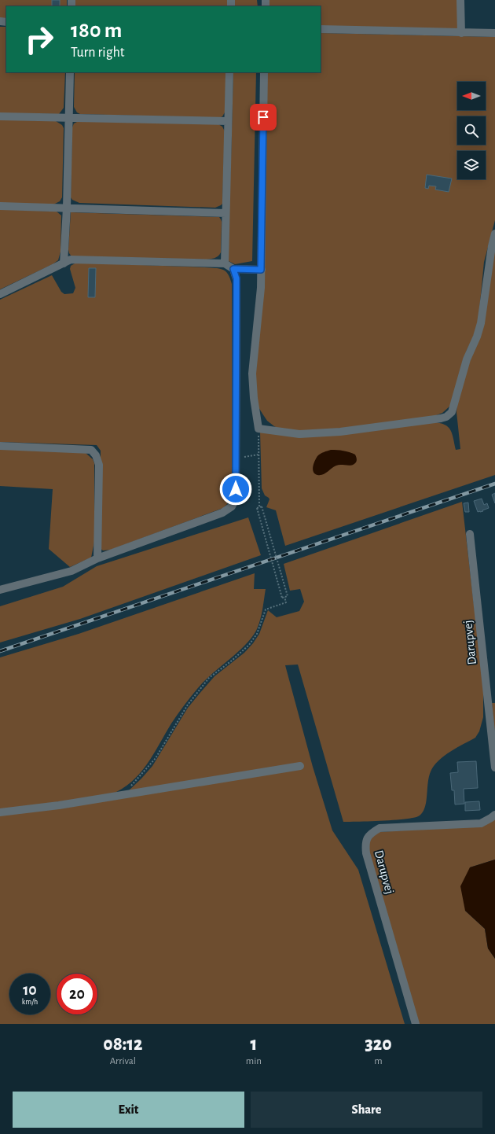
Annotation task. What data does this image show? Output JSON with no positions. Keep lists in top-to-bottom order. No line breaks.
{"streets":{"lane":["Darupvej"]},"north":"left","page":{"turn":["180 m","Turn right"],"speed":"10 km/h","limit":"20","eta":["08:12","Arrival","1","min","320","m"],"buttons":["Exit","Share"]}}
